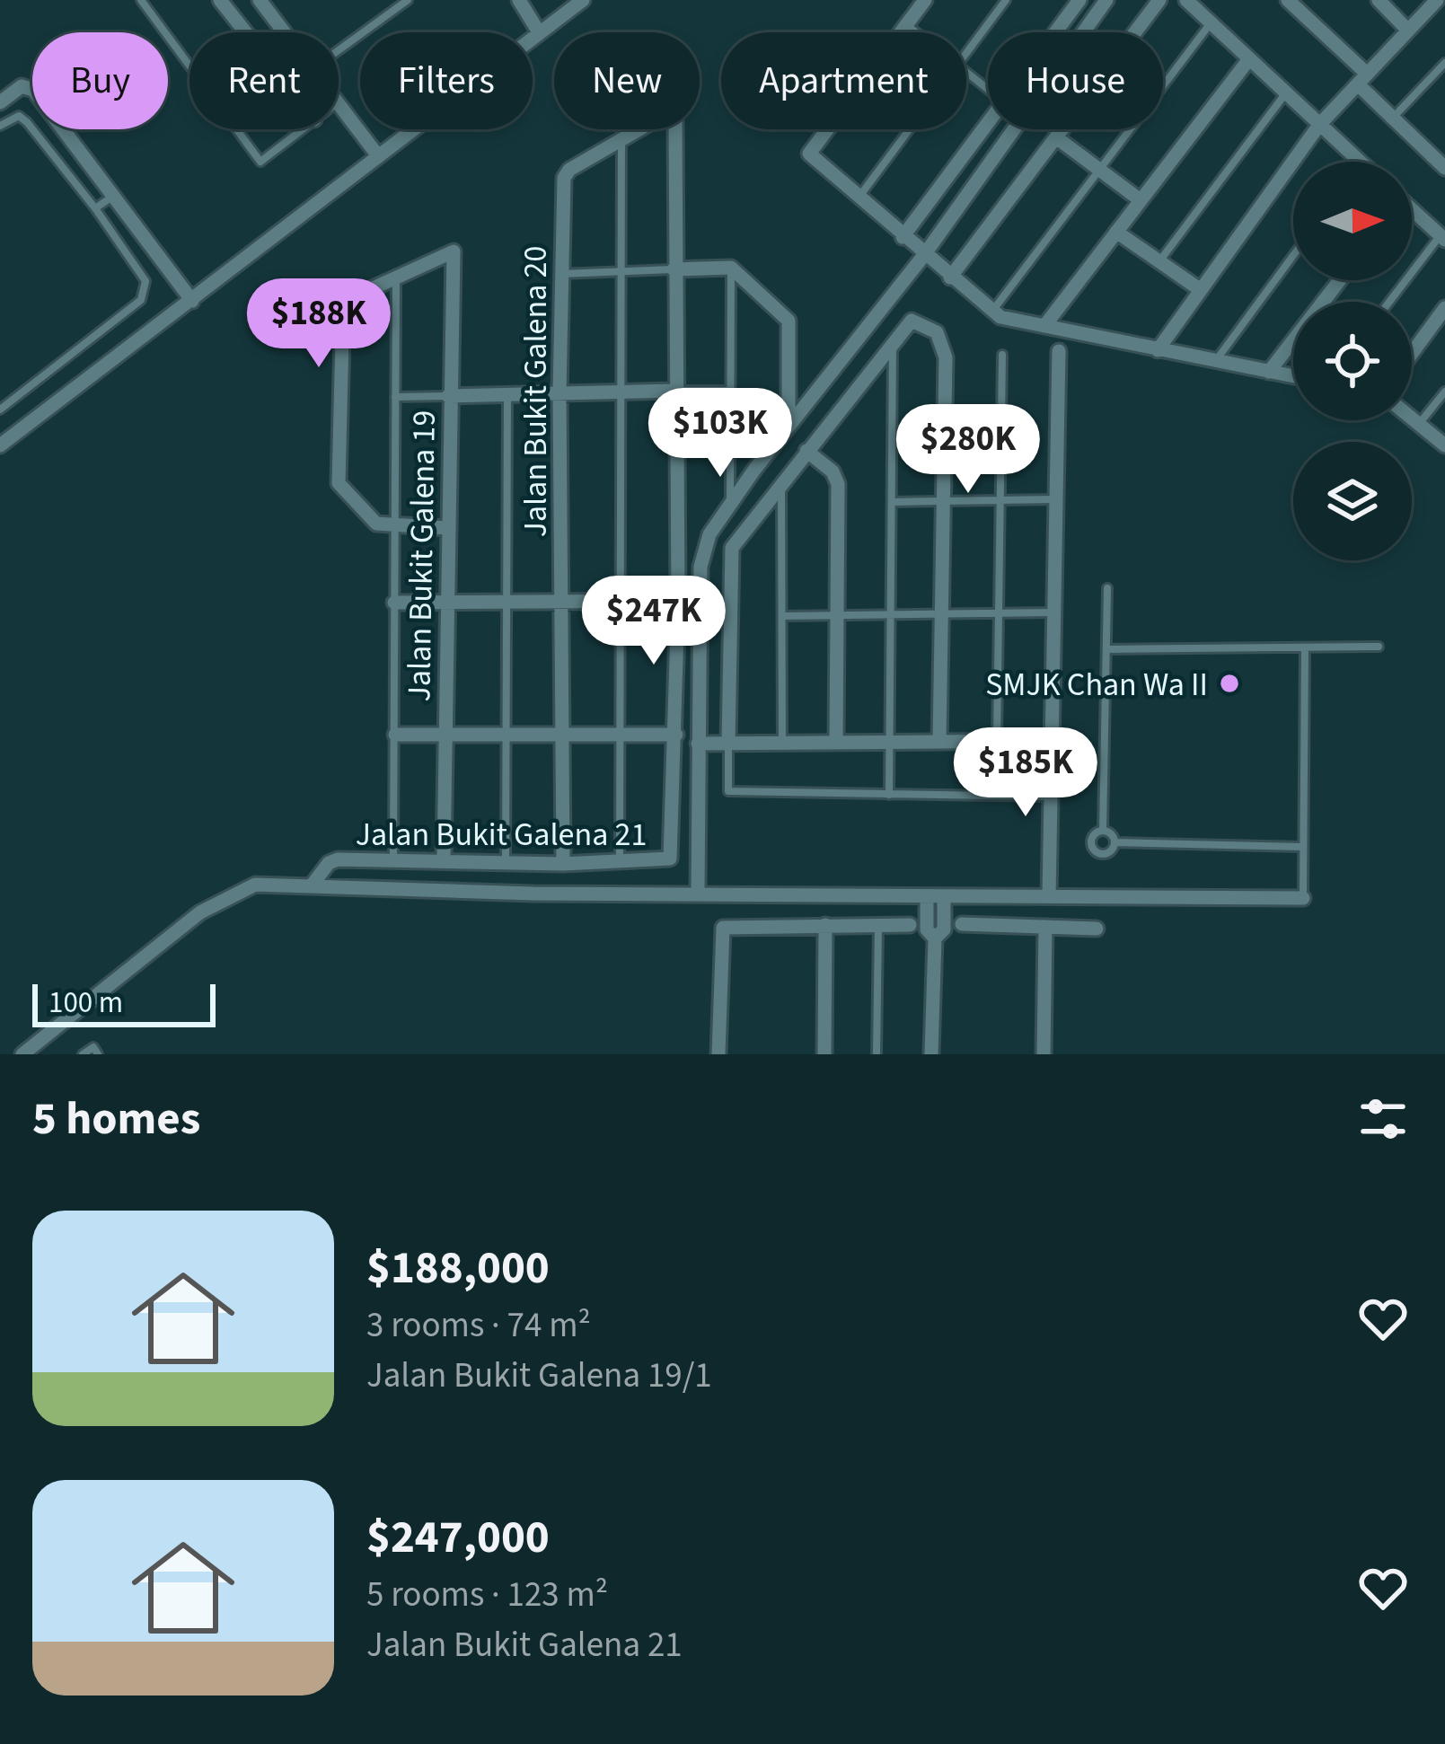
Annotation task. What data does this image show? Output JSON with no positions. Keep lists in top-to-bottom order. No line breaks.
{"streets":{"street":["Jalan Bukit Galena 20","Jalan Bukit Galena 19","Jalan Bukit Galena 21"]},"crossings":[["Jalan Bukit Galena 20","Jalan Bukit Galena 21"],["Jalan Bukit Galena 19","Jalan Bukit Galena 21"]],"places":["SMJK Chan Wa II"],"scale_bar":"100 m","north":"right","page":{"chip":["Buy","Rent","Filters","New","Apartment","House"],"price":["$188K","$103K","$280K","$247K","$185K"],"scale":"100 m","heading":"5 homes","list":[{"name":"$188,000","note":"3 rooms · 74 m² · Jalan Bukit Galena 19/1"},{"name":"$247,000","note":"5 rooms · 123 m² · Jalan Bukit Galena 21"}]}}
